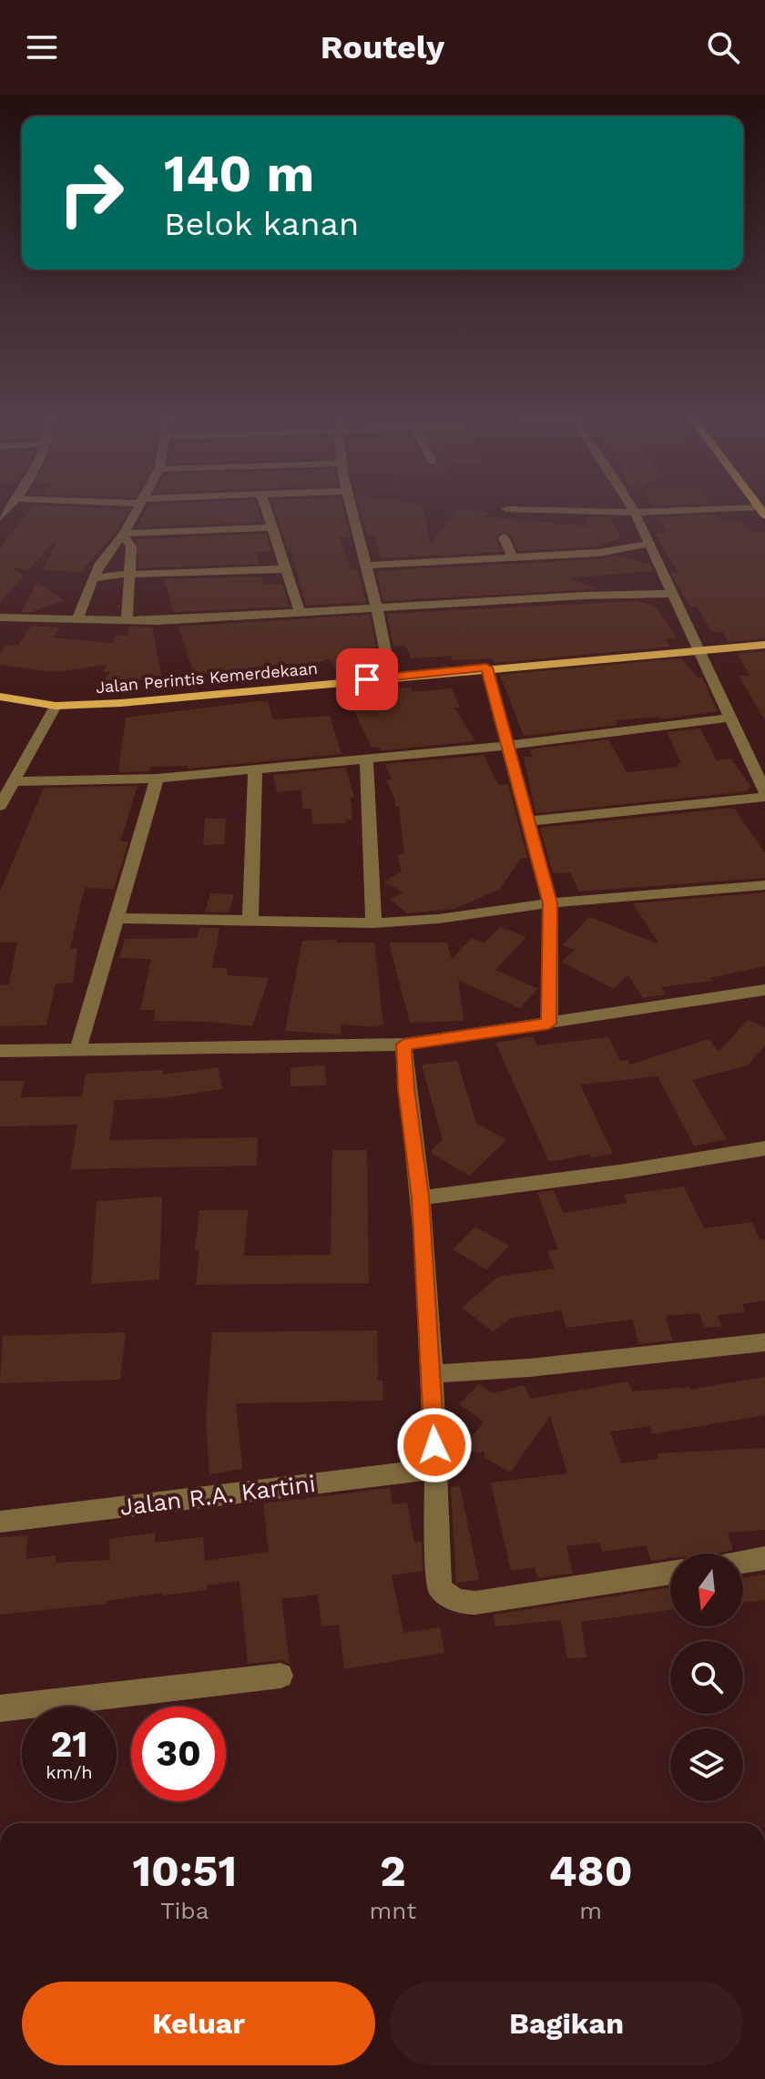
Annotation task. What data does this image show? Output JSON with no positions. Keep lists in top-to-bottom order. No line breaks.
{"streets":{"main road":["Jalan Perintis Kemerdekaan"],"street":["Jalan R.A. Kartini"]},"north":"bottom","page":{"header":"Routely","turn":["140 m","Belok kanan"],"speed":"21 km/h","limit":"30","eta":["10:51","Tiba","2","mnt","480","m"],"buttons":["Keluar","Bagikan"]}}
